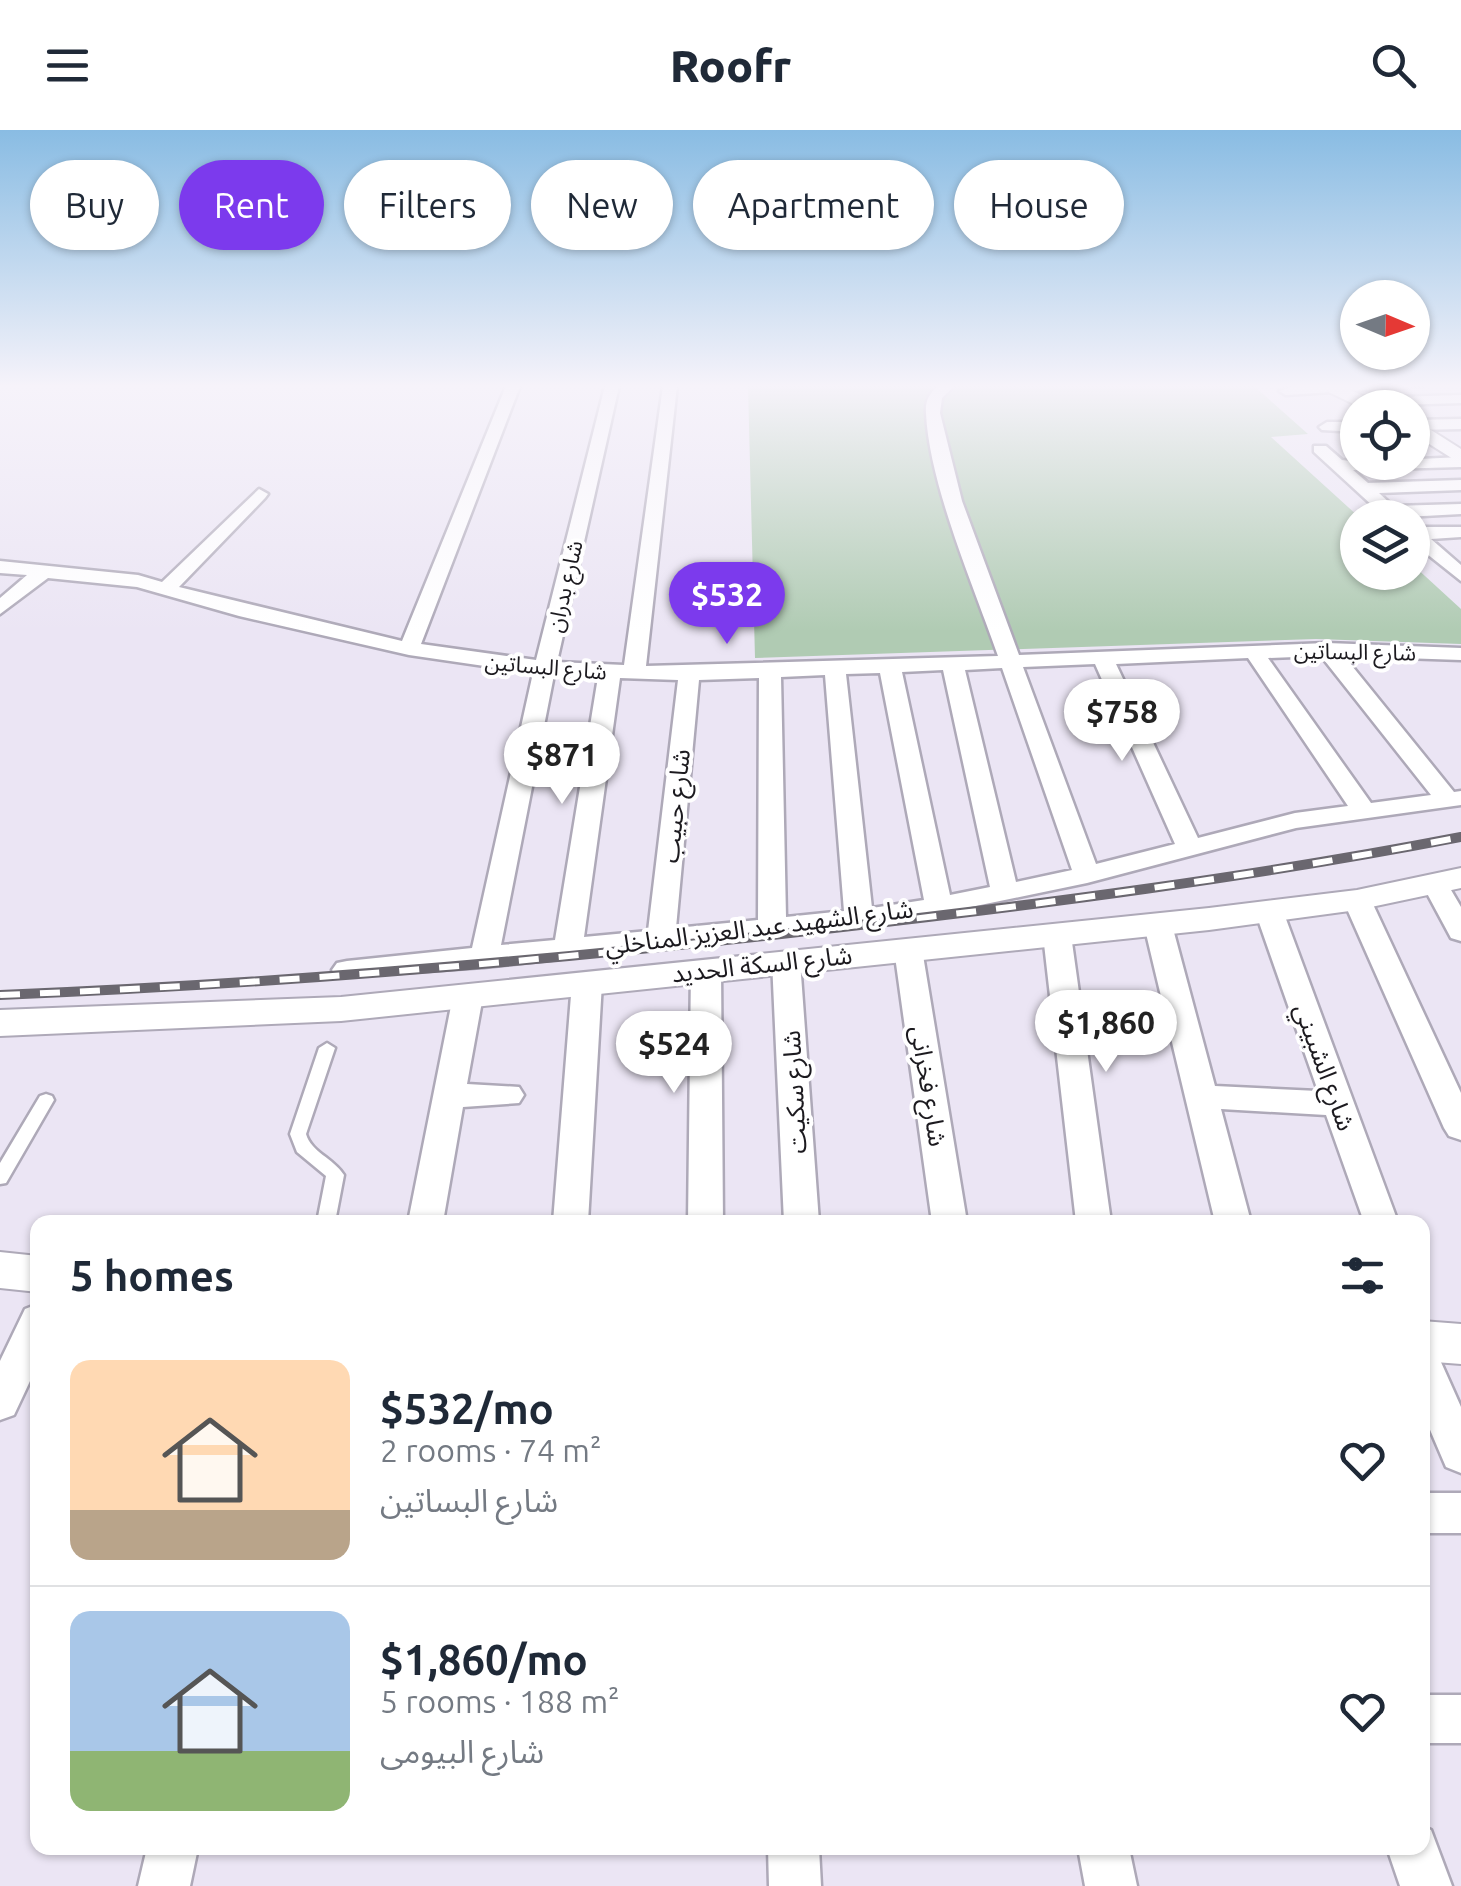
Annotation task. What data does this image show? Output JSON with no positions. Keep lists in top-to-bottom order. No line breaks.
{"streets":{"street":["شارع بدران","شارع البساتين","شارع حبيب","شارع الشهيد عبد العزيز المناخلي","شارع السكة الحديد","شارع الشبيني","شارع فخرانى","شارع سكيت"]},"crossings":[["شارع بدران","شارع البساتين"],["شارع بدران","شارع الشهيد عبد العزيز المناخلي"],["شارع البساتين","شارع حبيب"],["شارع البساتين","شارع سكيت"],["شارع حبيب","شارع الشهيد عبد العزيز المناخلي"],["شارع الشهيد عبد العزيز المناخلي","شارع السكة الحديد"],["شارع الشهيد عبد العزيز المناخلي","شارع سكيت"],["شارع السكة الحديد","شارع الشبيني"],["شارع السكة الحديد","شارع فخرانى"],["شارع السكة الحديد","شارع سكيت"]],"north":"right","page":{"header":"Roofr","chip":["Buy","Rent","Filters","New","Apartment","House"],"price":["$532","$758","$871","$1,860","$524"],"heading":"5 homes","list":[{"name":"$532/mo","note":"2 rooms · 74 m² · شارع البساتين"},{"name":"$1,860/mo","note":"5 rooms · 188 m² · شارع البيومى"}]}}
